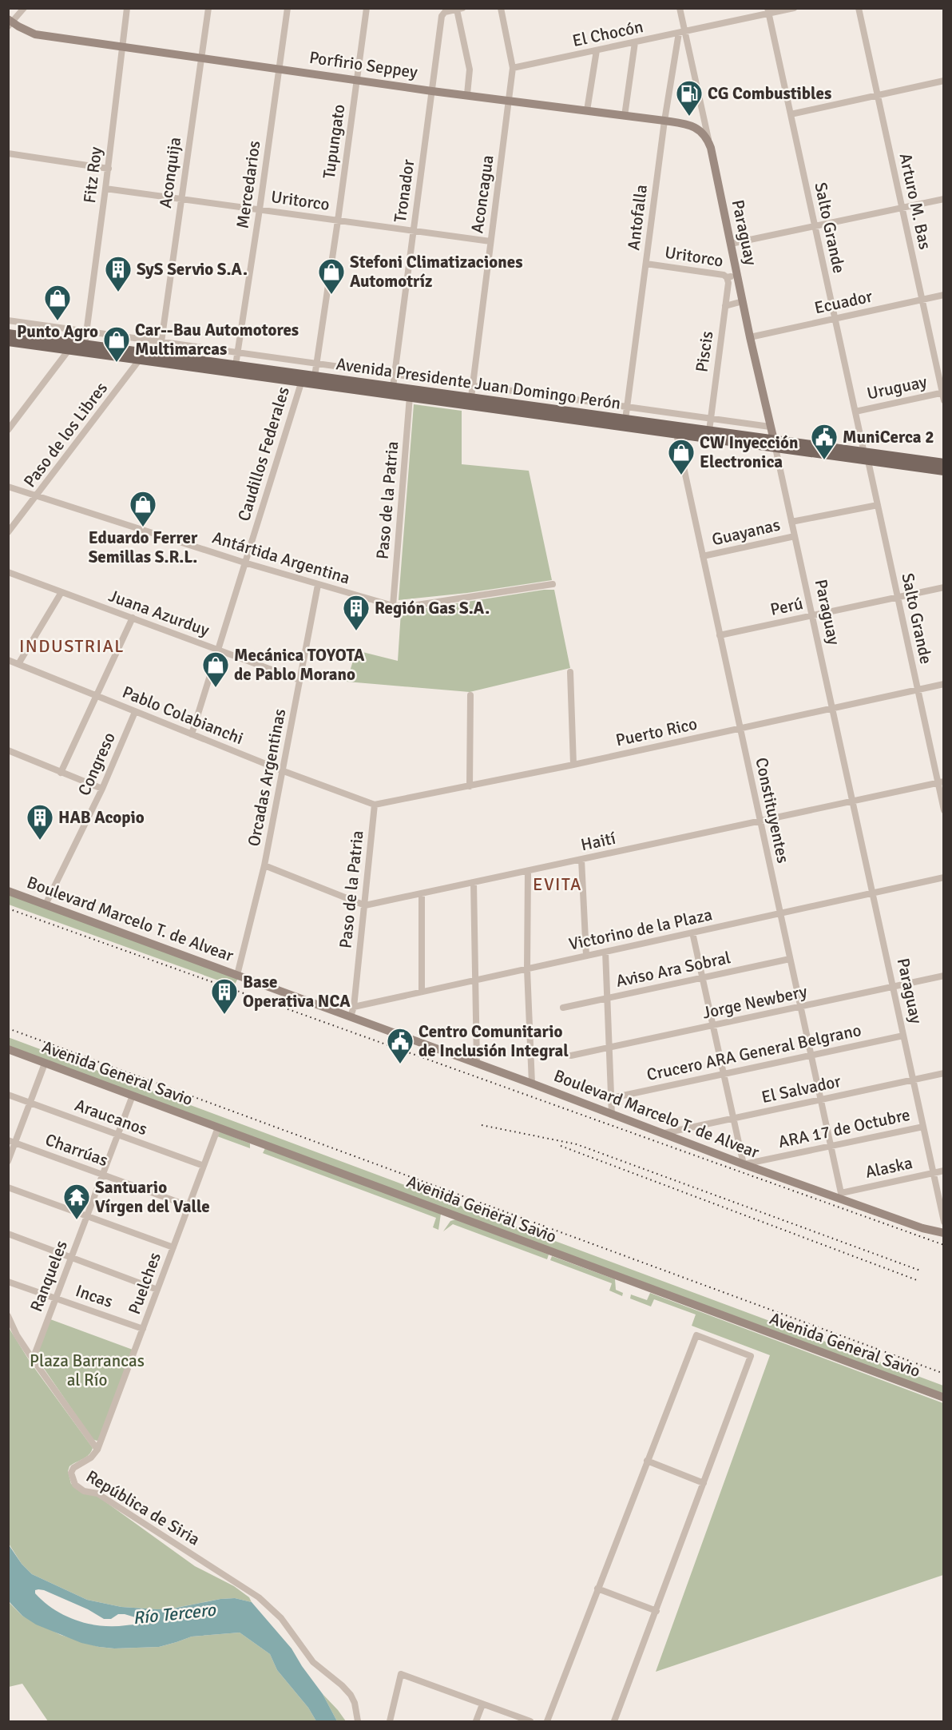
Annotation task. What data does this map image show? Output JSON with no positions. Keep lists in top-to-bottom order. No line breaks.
{"streets":{"main road":["Porfirio Seppey","Paraguay","Avenida Presidente Juan Domingo Perón","Boulevard Marcelo T. de Alvear","Avenida General Savio"],"street":["El Chocón","Tupungato","Aconquija","Fitz Roy","Mercedarios","Tronador","Aconcagua","Uritorco","Arturo M. Bas","Antofalla","Salto Grande","Ecuador","Piscis","Uruguay","Paso de los Libres","Caudillos Federales","Paso de la Patria","Guayanas","Antártida Argentina","Perú","Juana Azurduy","Pablo Colabianchi","Puerto Rico","Congreso","Orcadas Argentinas","Constituyentes","Haití","Victorino de la Plaza","Aviso Ara Sobral","Jorge Newbery","Crucero ARA General Belgrano","El Salvador","Araucanos","ARA 17 de Octubre","Charrúas","Alaska","Ranqueles","Puelches","Incas","República de Siria"]},"crossings":[["El Chocón","Aconcagua"],["El Chocón","Antofalla"],["El Chocón","Salto Grande"],["El Chocón","Paraguay"],["Porfirio Seppey","Tupungato"],["Porfirio Seppey","Aconquija"],["Porfirio Seppey","Fitz Roy"],["Porfirio Seppey","Mercedarios"],["Porfirio Seppey","Tronador"],["Porfirio Seppey","Aconcagua"],["Porfirio Seppey","Antofalla"],["Porfirio Seppey","Paraguay"],["Tupungato","Uritorco"],["Tupungato","Avenida Presidente Juan Domingo Perón"],["Aconquija","Uritorco"],["Aconquija","Avenida Presidente Juan Domingo Perón"],["Fitz Roy","Uritorco"],["Fitz Roy","Avenida Presidente Juan Domingo Perón"],["Mercedarios","Uritorco"],["Mercedarios","Avenida Presidente Juan Domingo Perón"],["Tronador","Uritorco"],["Tronador","Avenida Presidente Juan Domingo Perón"],["Aconcagua","Uritorco"],["Aconcagua","Avenida Presidente Juan Domingo Perón"],["Uritorco","Antofalla"],["Uritorco","Paraguay"],["Uritorco","Piscis"],["Arturo M. Bas","Ecuador"],["Arturo M. Bas","Uruguay"],["Antofalla","Paraguay"],["Antofalla","Avenida Presidente Juan Domingo Perón"],["Salto Grande","Ecuador"],["Salto Grande","Avenida Presidente Juan Domingo Perón"],["Salto Grande","Uruguay"],["Salto Grande","Guayanas"],["Salto Grande","Perú"],["Salto Grande","Puerto Rico"],["Salto Grande","Haití"],["Paraguay","Ecuador"],["Paraguay","Avenida Presidente Juan Domingo Perón"],["Paraguay","Guayanas"],["Paraguay","Perú"],["Paraguay","Puerto Rico"],["Paraguay","Haití"],["Paraguay","Victorino de la Plaza"],["Paraguay","Jorge Newbery"],["Paraguay","Crucero ARA General Belgrano"],["Paraguay","El Salvador"],["Paraguay","ARA 17 de Octubre"],["Paraguay","Alaska"],["Piscis","Avenida Presidente Juan Domingo Perón"],["Avenida Presidente Juan Domingo Perón","Paso de los Libres"],["Avenida Presidente Juan Domingo Perón","Caudillos Federales"],["Avenida Presidente Juan Domingo Perón","Paso de la Patria"],["Avenida Presidente Juan Domingo Perón","Constituyentes"],["Paso de los Libres","Antártida Argentina"],["Caudillos Federales","Antártida Argentina"],["Caudillos Federales","Juana Azurduy"],["Caudillos Federales","Pablo Colabianchi"],["Paso de la Patria","Antártida Argentina"],["Paso de la Patria","Pablo Colabianchi"],["Paso de la Patria","Puerto Rico"],["Paso de la Patria","Haití"],["Paso de la Patria","Victorino de la Plaza"],["Guayanas","Constituyentes"],["Antártida Argentina","Orcadas Argentinas"],["Perú","Constituyentes"],["Juana Azurduy","Orcadas Argentinas"],["Pablo Colabianchi","Puerto Rico"],["Pablo Colabianchi","Congreso"],["Pablo Colabianchi","Orcadas Argentinas"],["Puerto Rico","Constituyentes"],["Congreso","Boulevard Marcelo T. de Alvear"],["Orcadas Argentinas","Boulevard Marcelo T. de Alvear"],["Constituyentes","Haití"],["Constituyentes","Boulevard Marcelo T. de Alvear"],["Constituyentes","Victorino de la Plaza"],["Constituyentes","Aviso Ara Sobral"],["Constituyentes","Jorge Newbery"],["Constituyentes","Crucero ARA General Belgrano"],["Constituyentes","El Salvador"],["Constituyentes","ARA 17 de Octubre"],["Constituyentes","Alaska"],["Boulevard Marcelo T. de Alvear","El Salvador"],["Boulevard Marcelo T. de Alvear","ARA 17 de Octubre"],["Boulevard Marcelo T. de Alvear","Alaska"],["Avenida General Savio","Ranqueles"],["Avenida General Savio","Puelches"],["Araucanos","Ranqueles"],["Araucanos","Puelches"],["Charrúas","Ranqueles"],["Charrúas","Puelches"],["Ranqueles","Incas"],["Ranqueles","República de Siria"],["Puelches","Incas"],["Puelches","República de Siria"]],"districts":["INDUSTRIAL","EVITA"],"water":["Río Tercero"],"parks":["Plaza Barrancas al Río"],"places":{"fuel station":["CG Combustibles"],"building":["SyS Servio S.A.","Región Gas S.A.","HAB Acopio","Base Operativa NCA"],"shop":["Stefoni Climatizaciones Automotríz","Punto Agro","Car--Bau Automotores Multimarcas","CW Inyección Electronica","Eduardo Ferrer Semillas S.R.L.","Mecánica TOYOTA de Pablo Morano"],"public building":["MuniCerca 2","Centro Comunitario de Inclusión Integral"],"temple":["Santuario Vírgen del Valle"]}}
